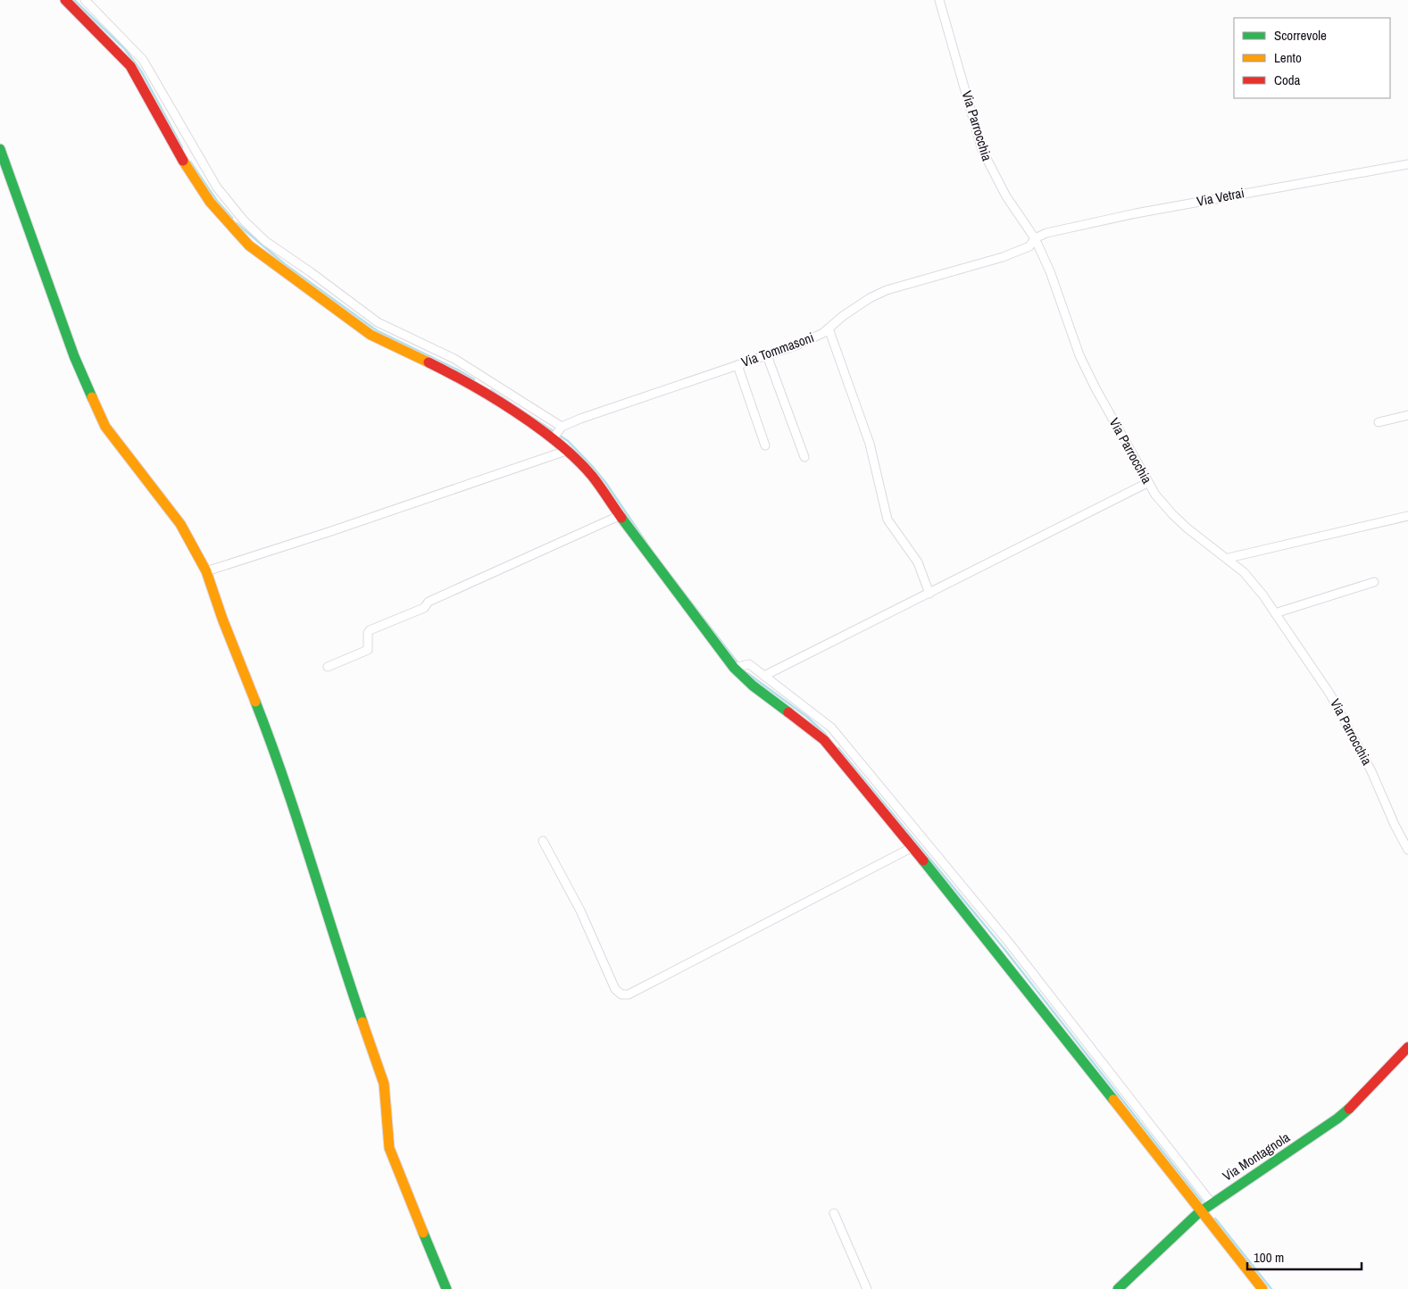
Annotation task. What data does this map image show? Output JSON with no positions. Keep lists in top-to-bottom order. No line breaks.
{"streets":{"street":["Via Parrocchia","Via Vetrai","Via Tommasoni","Via Montagnola"]},"crossings":[["Via Parrocchia","Via Vetrai"],["Via Parrocchia","Via Tommasoni"],["Via Vetrai","Via Tommasoni"]],"legend":["Scorrevole","Lento","Coda"],"scale_bar":"100 m"}
